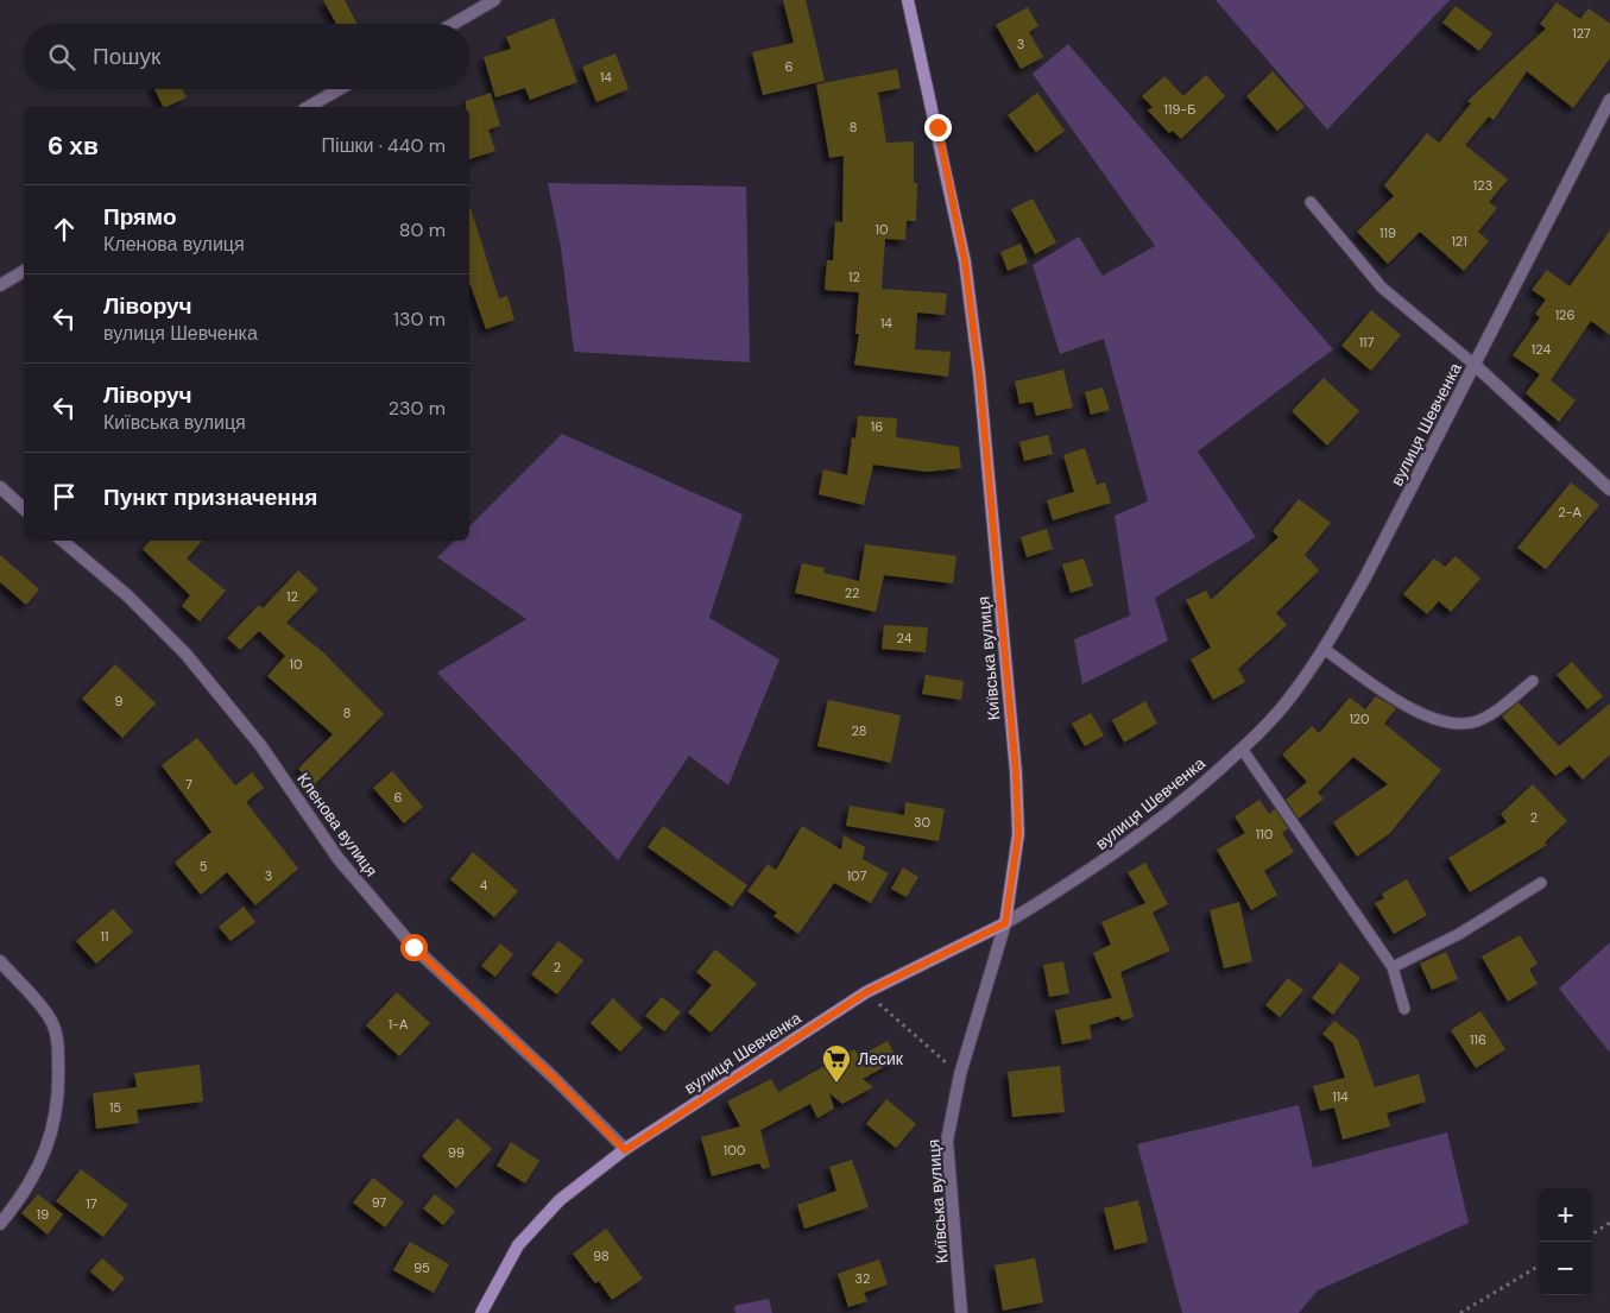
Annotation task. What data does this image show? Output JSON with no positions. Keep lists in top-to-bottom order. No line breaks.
{"streets":{"main road":["вулиця Шевченка","Київська вулиця"],"street":["Кленова вулиця"]},"crossings":[["вулиця Шевченка","Київська вулиця"],["вулиця Шевченка","Кленова вулиця"]],"places":{"supermarket":["Лесик"]},"house_numbers":["127","3","6","14","119-Б","8","123","10","119","121","12","126","14","117","124","16","2-А","22","12","24","10","9","8","120","28","7","6","2","30","110","5","3","107","4","11","2","1-А","116","114","15","100","99","97","17","19","98","95","32"],"page":{"search":"Пошук","heading":["6 хв","Пішки · 440 m"],"list":[["Прямо","Кленова вулиця","80 m"],["Ліворуч","вулиця Шевченка","130 m"],["Ліворуч","Київська вулиця","230 m"],"Пункт призначення"],"map_buttons":["+","−"]}}
